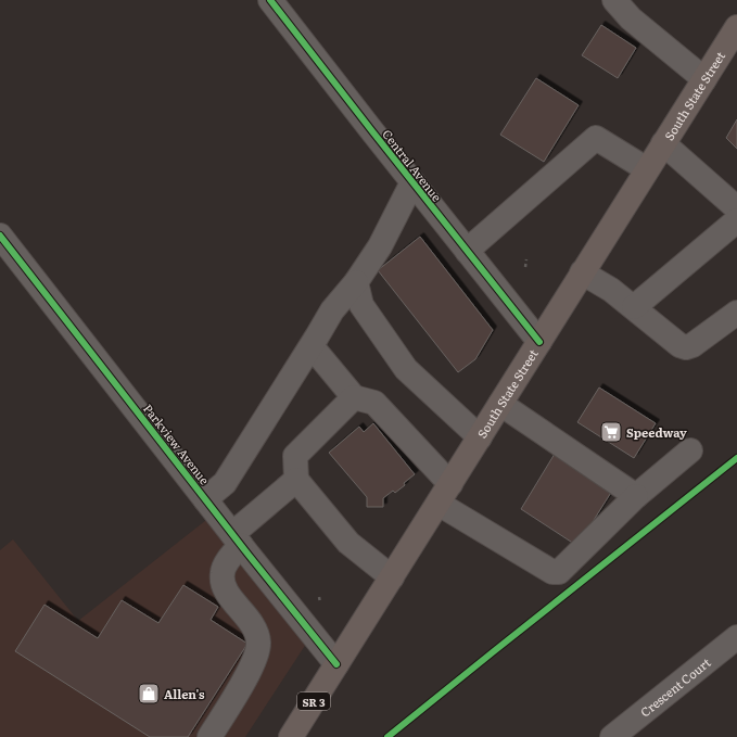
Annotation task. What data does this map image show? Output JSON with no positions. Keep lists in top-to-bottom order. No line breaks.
{"streets":{"main road":["South State Street","SR 3"],"street":["Central Avenue","Parkview Avenue","Crescent Court"]},"crossings":[["South State Street","Central Avenue"],["South State Street","Parkview Avenue"]],"places":{"supermarket":["Speedway"],"shop":["Allen's"]}}
